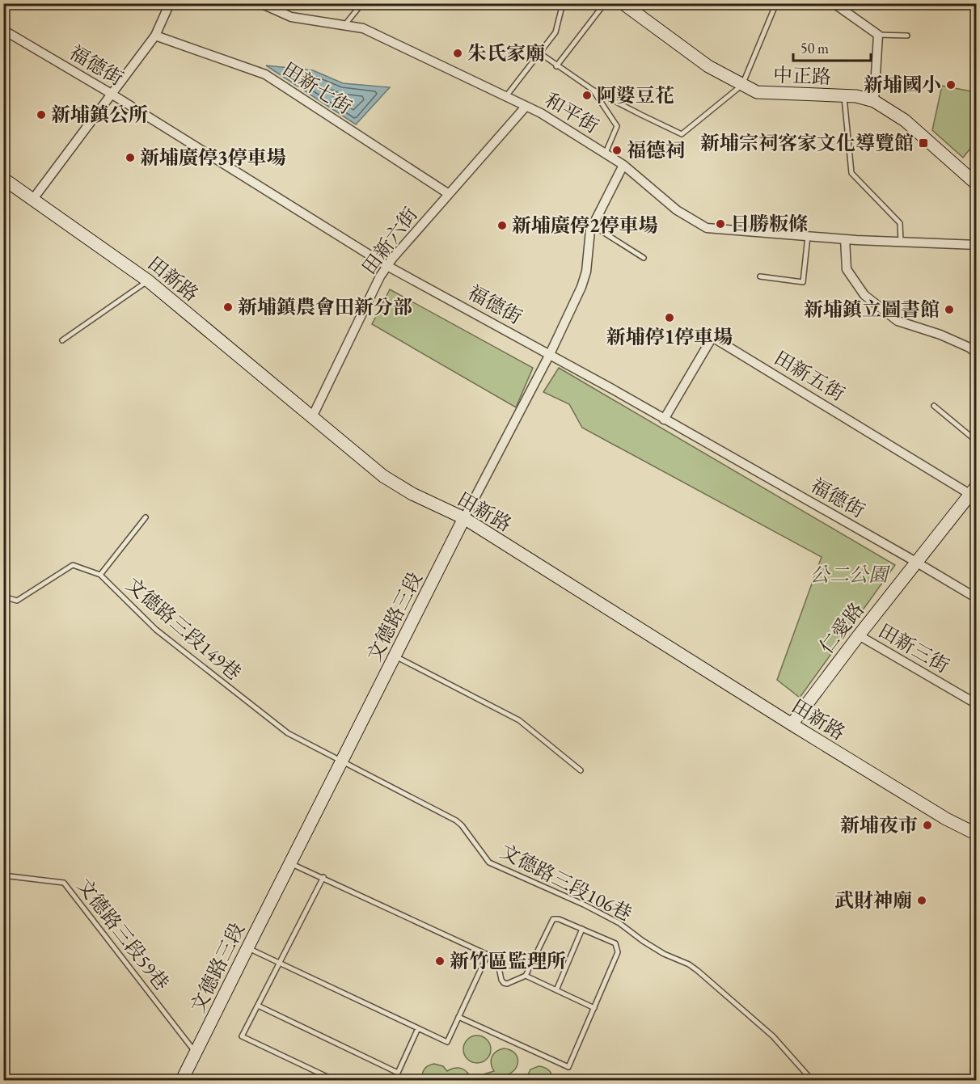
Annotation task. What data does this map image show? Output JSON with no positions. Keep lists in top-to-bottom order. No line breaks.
{"streets":{"main road":["中正路","田新路","文德路三段","仁愛路"],"street":["福德街","田新七街","和平街","田新六街","田新五街","田新三街"],"lane":["文德路三段149巷","文德路三段106巷","文德路三段59巷"]},"crossings":[["福德街","田新六街"],["福德街","田新五街"],["福德街","文德路三段"],["福德街","仁愛路"],["田新七街","田新六街"],["和平街","田新六街"],["和平街","文德路三段"],["田新六街","田新路"],["田新路","文德路三段"],["田新路","仁愛路"],["田新五街","仁愛路"],["文德路三段","文德路三段149巷"],["文德路三段","文德路三段106巷"],["文德路三段","文德路三段59巷"],["仁愛路","田新三街"],["文德路三段149巷","文德路三段106巷"]],"parks":["公二公園"],"places":{"other":["朱氏家廟","新埔國小","阿婆豆花","新埔鎮公所","福德祠","新埔廣停3停車場","日勝粄條","新埔廣停2停車場","新埔鎮農會田新分部","新埔鎮立圖書館","新埔停1停車場","新埔夜市","武財神廟","新竹區監理所"],"transit":["新埔宗祠客家文化導覽館"]},"scale_bar":"50 m"}
